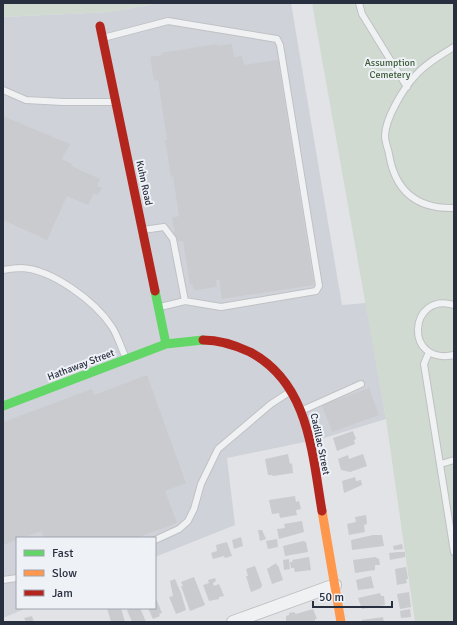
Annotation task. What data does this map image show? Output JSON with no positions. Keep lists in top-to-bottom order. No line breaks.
{"streets":{"street":["Kuhn Road","Hathaway Street","Cadillac Street"]},"crossings":[["Kuhn Road","Hathaway Street"],["Kuhn Road","Cadillac Street"],["Hathaway Street","Cadillac Street"]],"parks":["Assumption Cemetery"],"legend":["Fast","Slow","Jam"],"scale_bar":"50 m"}
